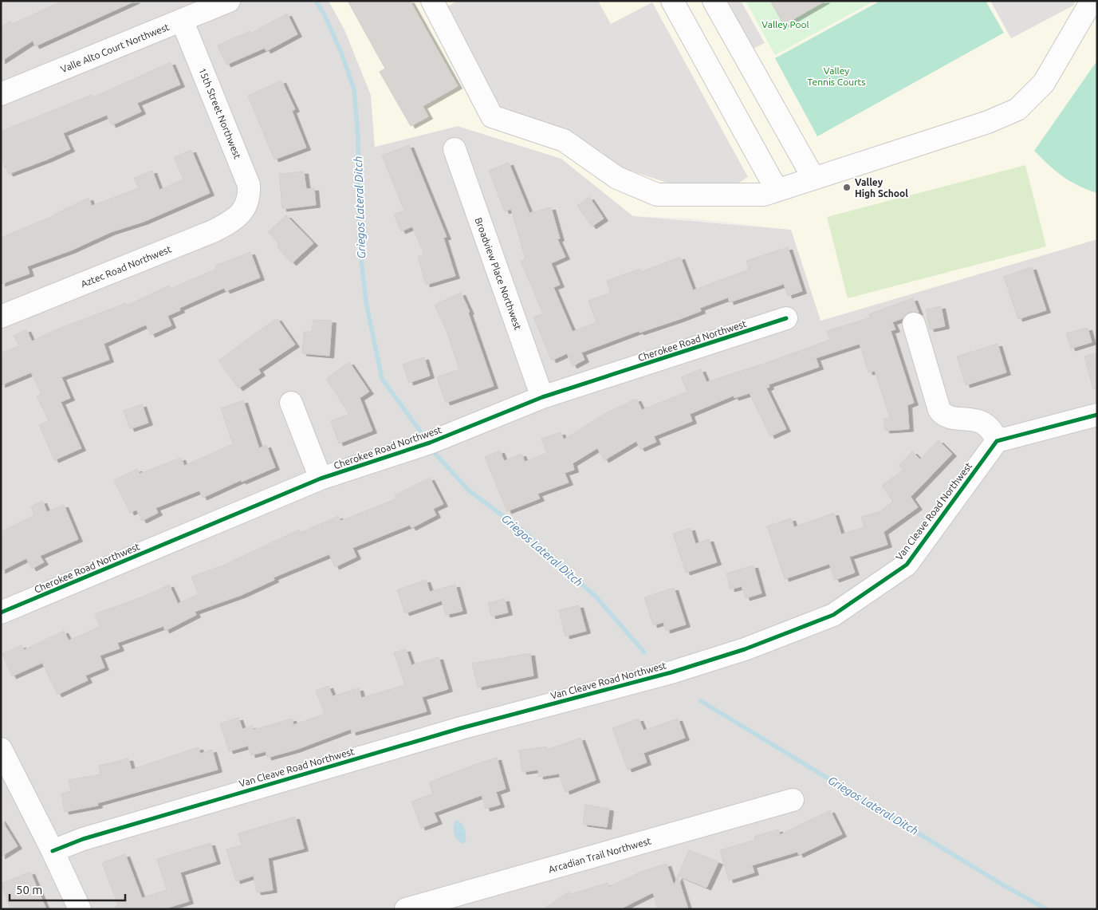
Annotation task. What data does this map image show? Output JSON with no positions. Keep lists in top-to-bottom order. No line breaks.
{"streets":{"street":["Valle Alto Court Northwest","15th Street Northwest","Aztec Road Northwest","Broadview Place Northwest","Cherokee Road Northwest","Van Cleave Road Northwest","Arcadian Trail Northwest"]},"crossings":[["Valle Alto Court Northwest","15th Street Northwest"],["15th Street Northwest","Aztec Road Northwest"],["Broadview Place Northwest","Cherokee Road Northwest"]],"water":["Griegos Lateral Ditch"],"parks":["Valley Pool","Valley Tennis Courts"],"places":["Valley High School"],"scale_bar":"50 m"}
